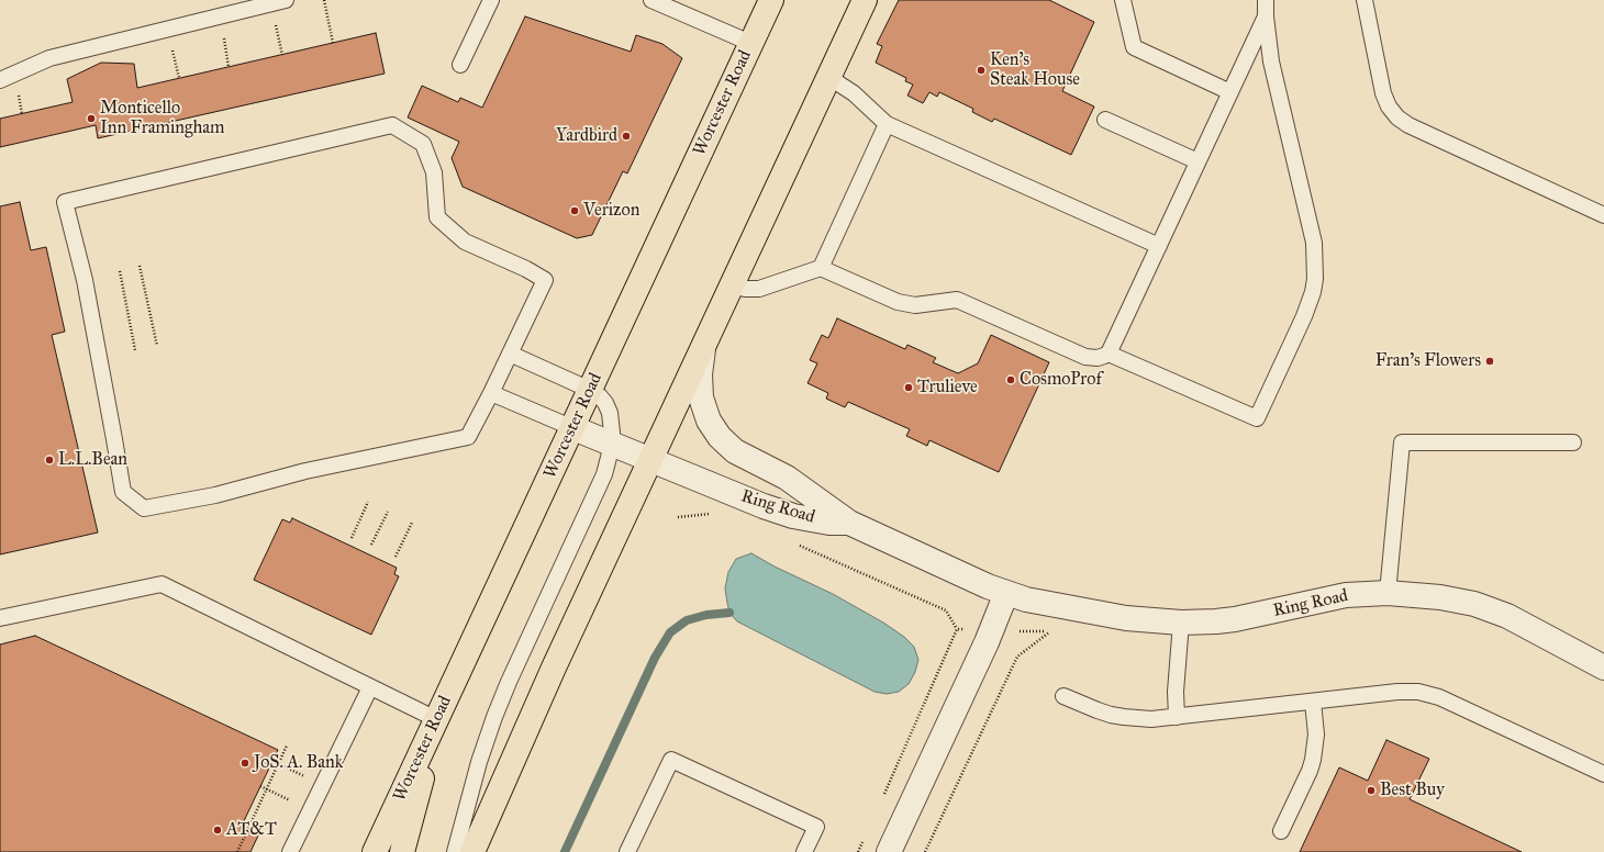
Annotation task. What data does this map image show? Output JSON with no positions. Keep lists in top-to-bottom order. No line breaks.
{"streets":{"highway":["Worcester Road"],"street":["Ring Road"]},"crossings":[["Worcester Road","Ring Road"]],"places":["Ken's Steak House","Monticello Inn Framingham","Yardbird","Verizon","Fran's Flowers","CosmoProf","Trulieve","L.L.Bean","JoS. A. Bank","Best Buy","AT&T"]}
